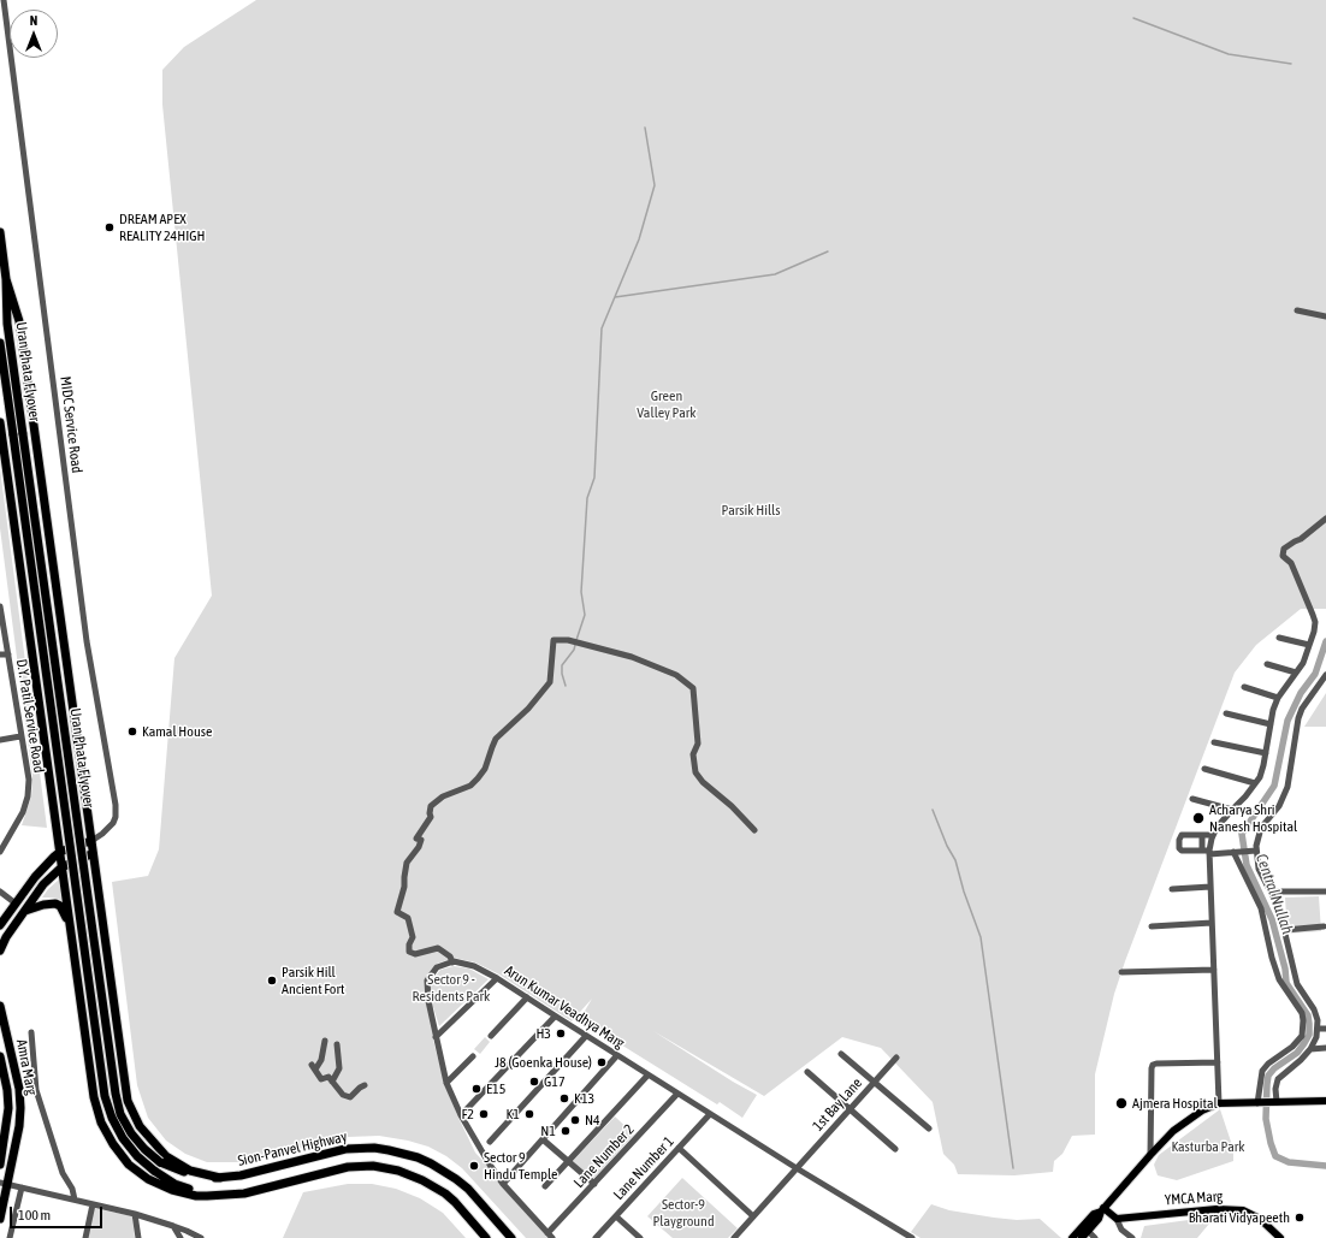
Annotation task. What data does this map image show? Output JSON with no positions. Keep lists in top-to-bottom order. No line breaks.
{"streets":{"highway":["Uran Phata Flyover","Amra Marg","Sion-Panvel Highway"],"main road":["YMCA Marg"],"street":["MIDC Service Road","D.Y. Patil Service Road","Arun Kumar Veadhya Marg","1st Bay Lane","Lane Number 2","Lane Number 1"]},"crossings":[["Uran Phata Flyover","Sion-Panvel Highway"],["Arun Kumar Veadhya Marg","1st Bay Lane"],["Arun Kumar Veadhya Marg","Lane Number 2"],["Arun Kumar Veadhya Marg","Lane Number 1"]],"water":["Central Nullah"],"parks":["Green Valley Park","Parsik Hills","Sector 9 - Residents Park","Kasturba Park","Sector-9 Playground"],"places":["DREAM APEX REALITY 24HIGH","Kamal House","Acharya Shri Nanesh Hospital","Parsik Hill Ancient Fort","H3","J8 (Goenka House)","G17","E15","K13","Ajmera Hospital","F2","K1","N4","N1","Sector 9 Hindu Temple","Bharati Vidyapeeth"],"scale_bar":"100 m","north":"top"}
